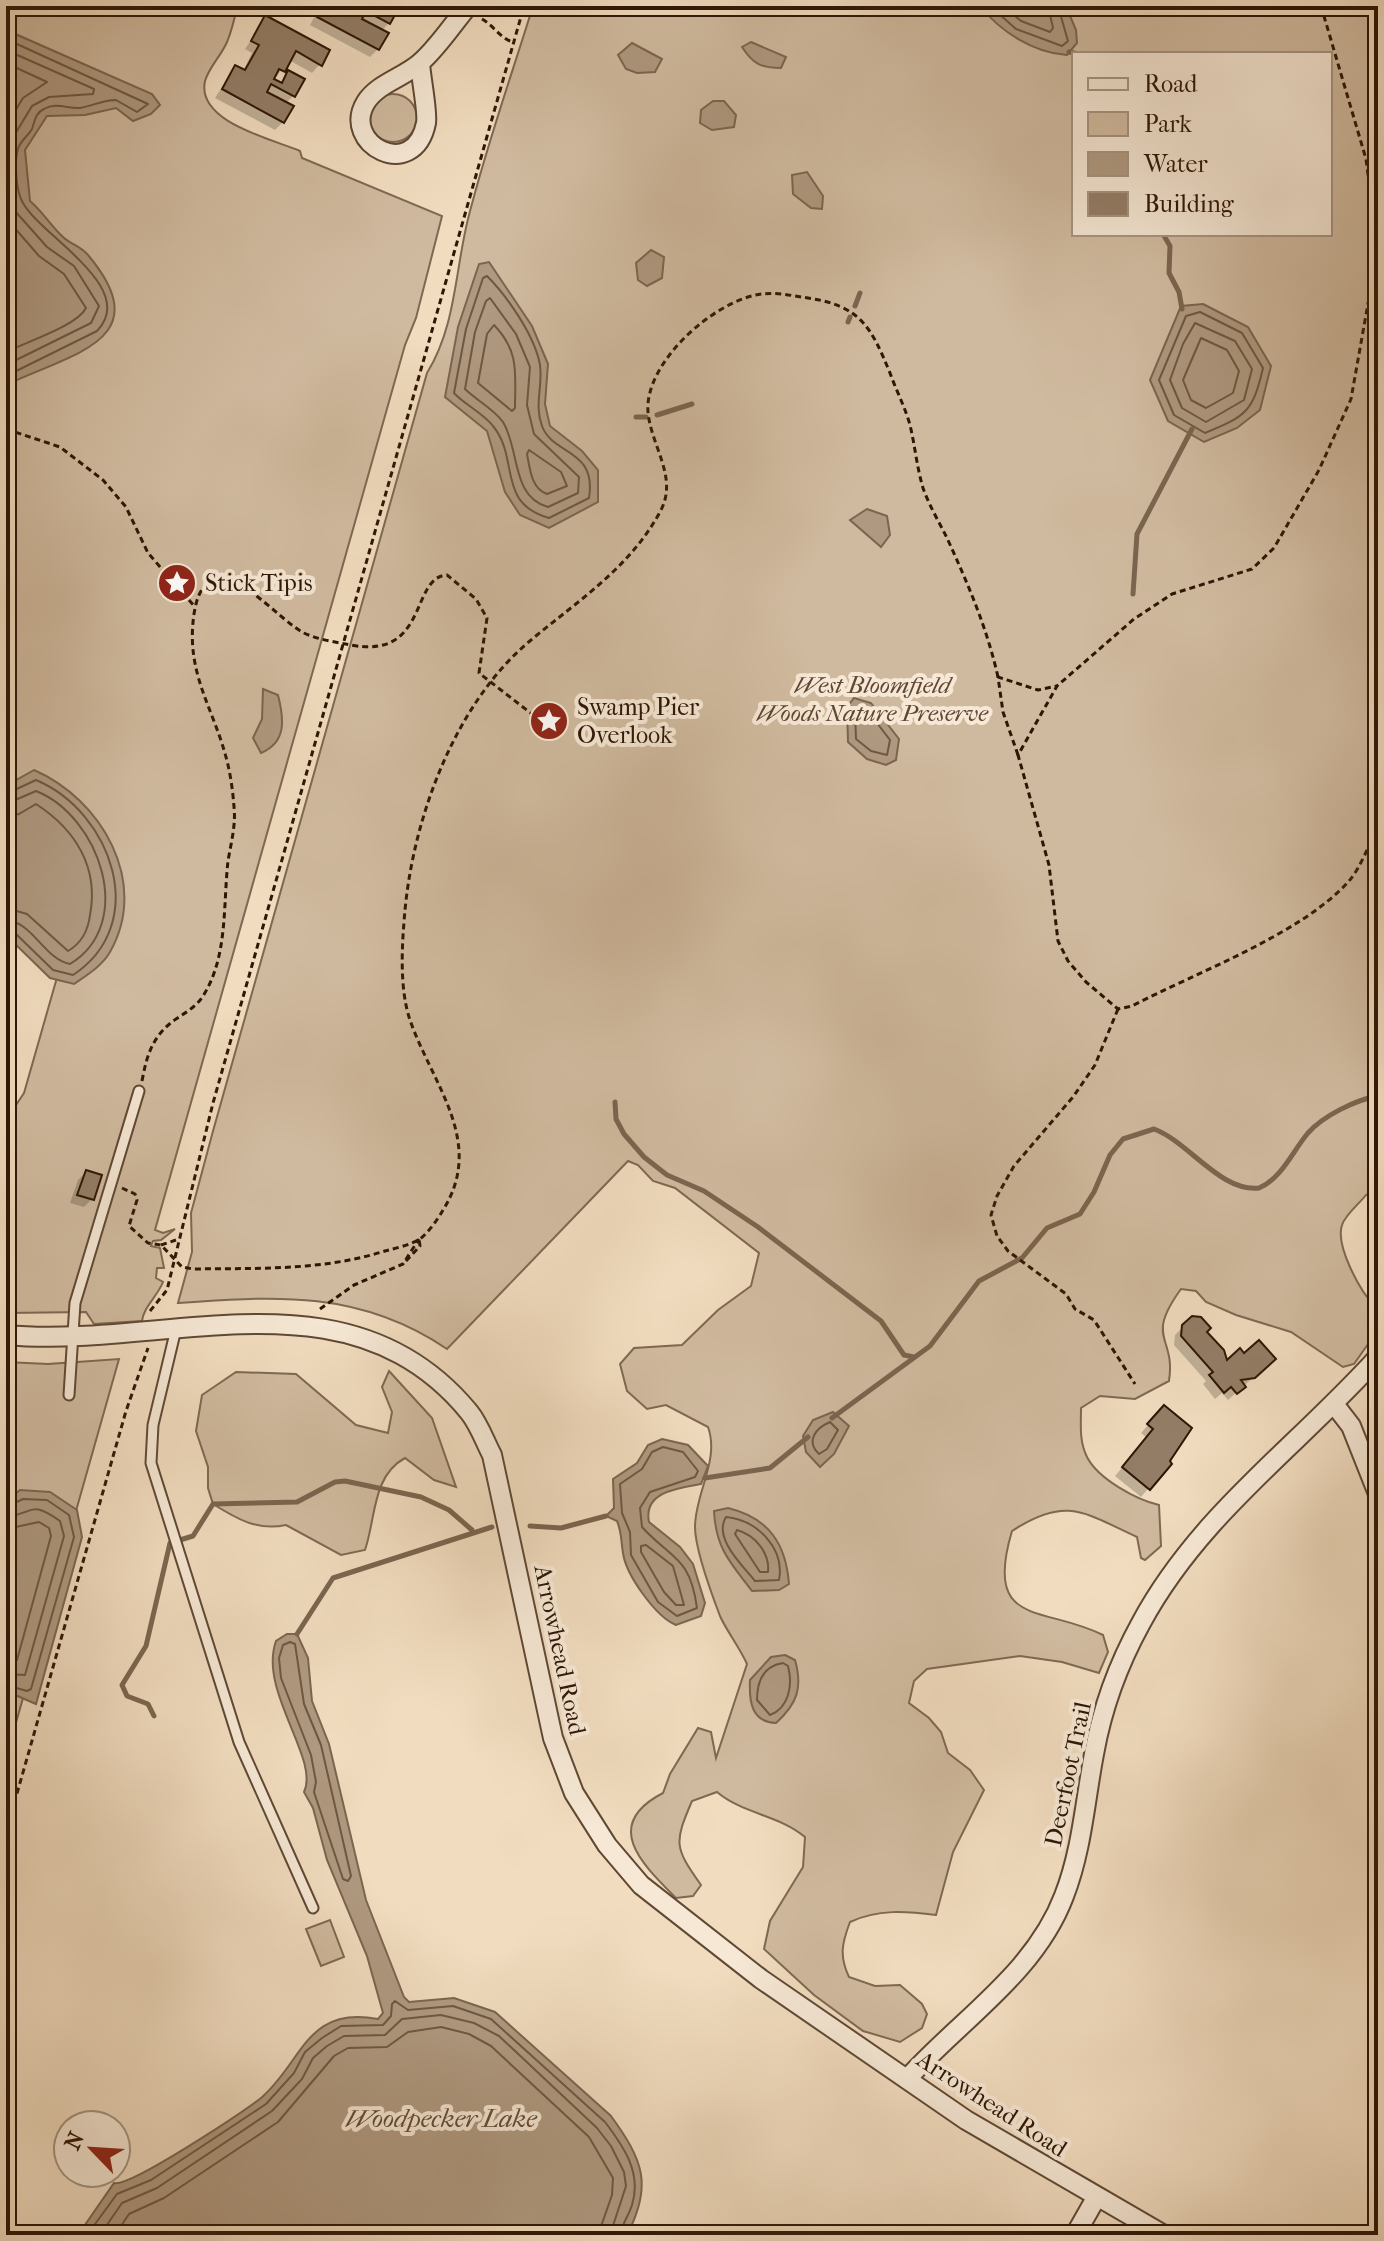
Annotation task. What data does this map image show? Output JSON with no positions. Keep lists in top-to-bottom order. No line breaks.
{"streets":{"street":["Arrowhead Road","Deerfoot Trail"]},"crossings":[["Arrowhead Road","Deerfoot Trail"]],"water":["Woodpecker Lake"],"parks":["West Bloomfield Woods Nature Preserve"],"places":{"place":["Stick Tipis","Swamp Pier Overlook"]},"legend":["Road","Park","Water","Building"],"north":"top left"}
